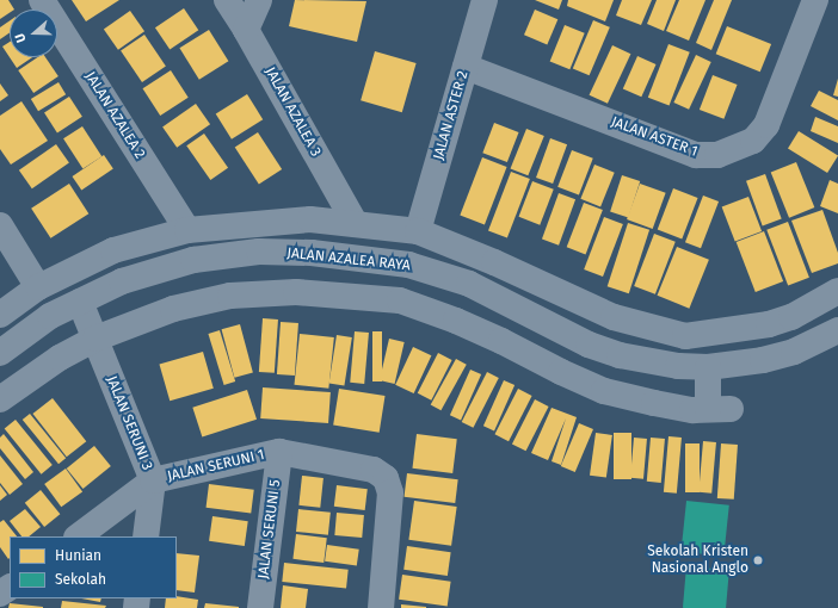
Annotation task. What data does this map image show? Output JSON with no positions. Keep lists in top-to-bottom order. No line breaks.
{"streets":{"street":["JALAN AZALEA 3","JALAN AZALEA 2","JALAN ASTER 2","JALAN ASTER 1","JALAN AZALEA RAYA","JALAN SERUNI 3","JALAN SERUNI 1","JALAN SERUNI 5"]},"crossings":[["JALAN ASTER 2","JALAN ASTER 1"],["JALAN AZALEA RAYA","JALAN SERUNI 3"],["JALAN SERUNI 3","JALAN SERUNI 1"],["JALAN SERUNI 1","JALAN SERUNI 5"]],"places":["Sekolah Kristen Nasional Anglo"],"legend":["Hunian","Sekolah"],"north":"left"}
